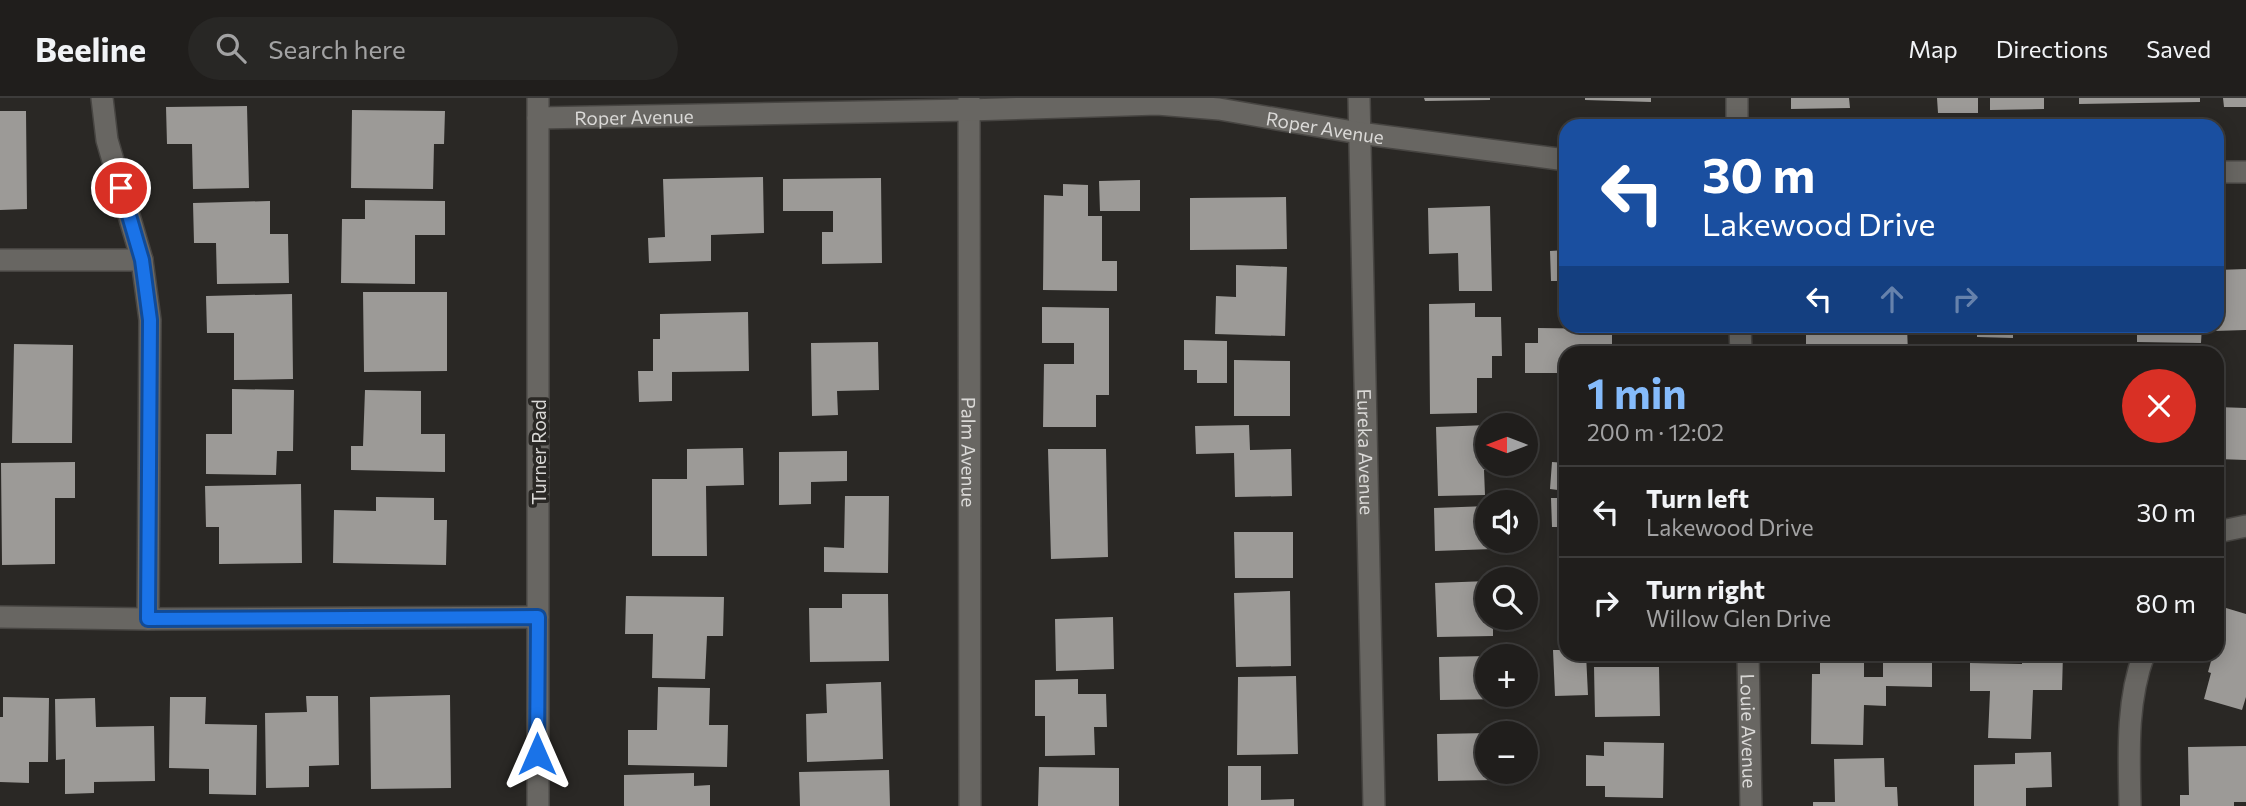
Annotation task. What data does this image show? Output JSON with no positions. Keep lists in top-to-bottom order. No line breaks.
{"streets":{"street":["Roper Avenue","Turner Road","Palm Avenue","Eureka Avenue","Louie Avenue"]},"crossings":[["Roper Avenue","Turner Road"],["Roper Avenue","Palm Avenue"],["Roper Avenue","Eureka Avenue"]],"north":"left","page":{"header":"Beeline","search":"Search here","nav":["Map","Directions","Saved"],"turn":["30 m","Lakewood Drive"],"heading":["1 min","200 m · 12:02"],"map_buttons":["+","−"],"list":[{"name":"Turn left","note":"Lakewood Drive","value":"30 m"},{"name":"Turn right","note":"Willow Glen Drive","value":"80 m"}]}}
